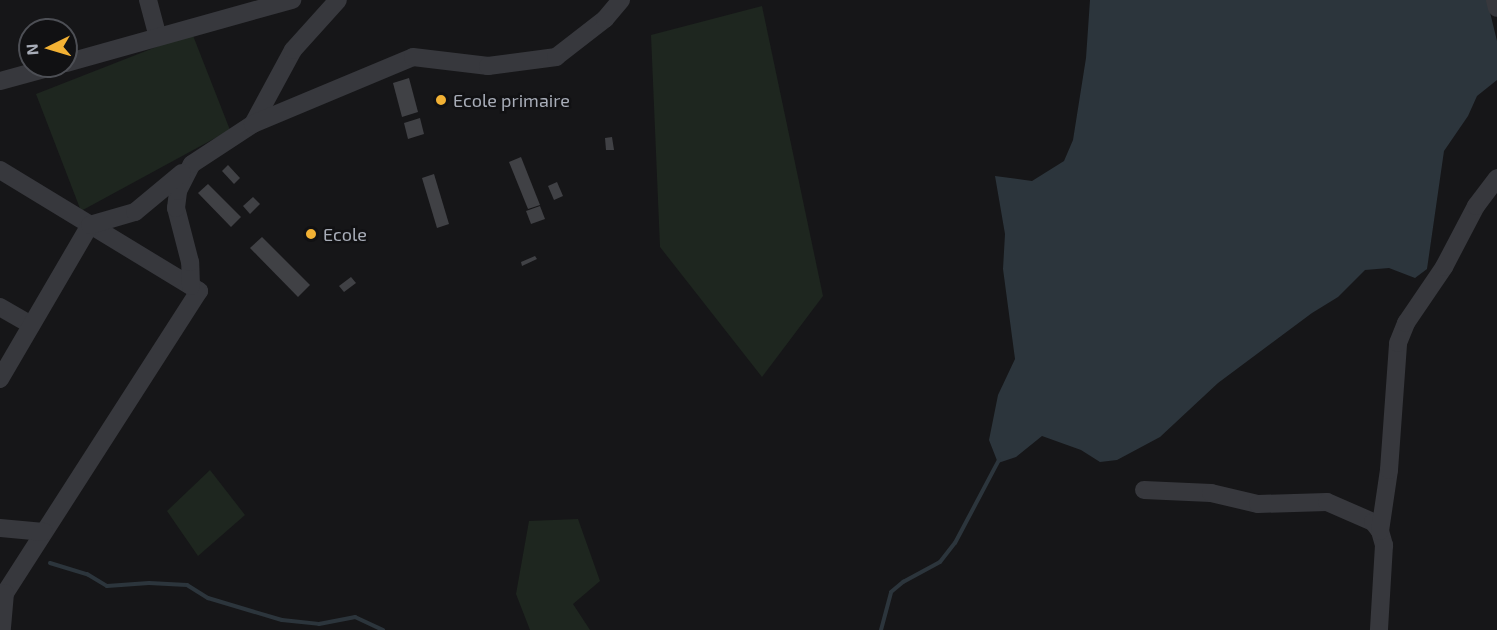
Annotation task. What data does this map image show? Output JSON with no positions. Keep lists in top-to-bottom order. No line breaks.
{"places":["Ecole primaire","Ecole"],"north":"left"}
